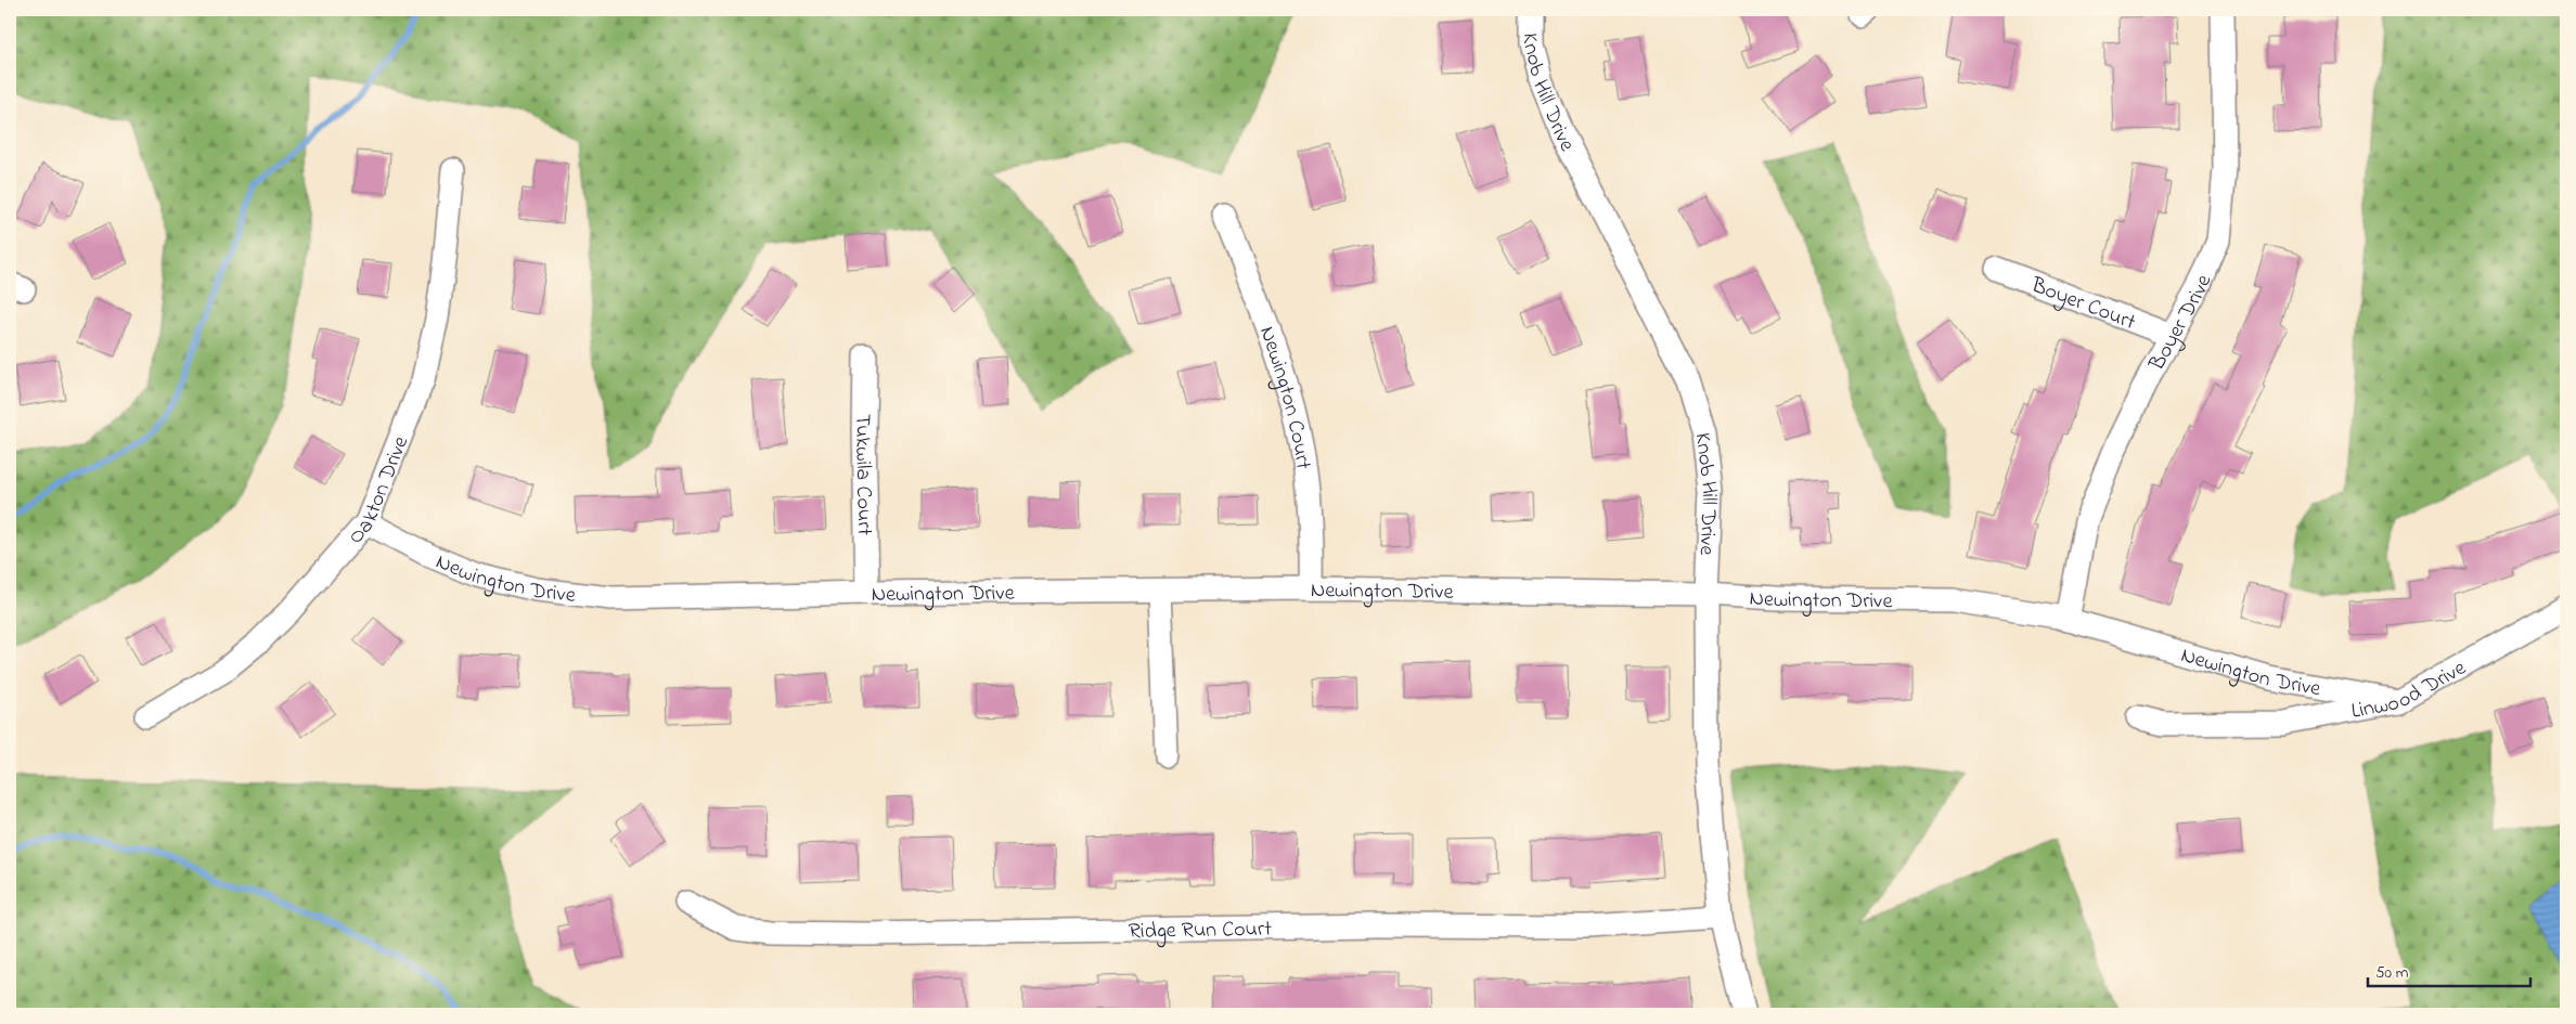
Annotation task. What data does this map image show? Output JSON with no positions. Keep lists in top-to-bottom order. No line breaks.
{"streets":{"street":["Knob Hill Drive","Boyer Court","Boyer Drive","Newington Court","Tukwila Court","Oakton Drive","Newington Drive","Linwood Drive","Ridge Run Court"]},"crossings":[["Knob Hill Drive","Newington Drive"],["Knob Hill Drive","Ridge Run Court"],["Boyer Court","Boyer Drive"],["Boyer Drive","Newington Drive"],["Newington Court","Newington Drive"],["Tukwila Court","Newington Drive"],["Oakton Drive","Newington Drive"],["Newington Drive","Linwood Drive"]],"scale_bar":"50 m"}
